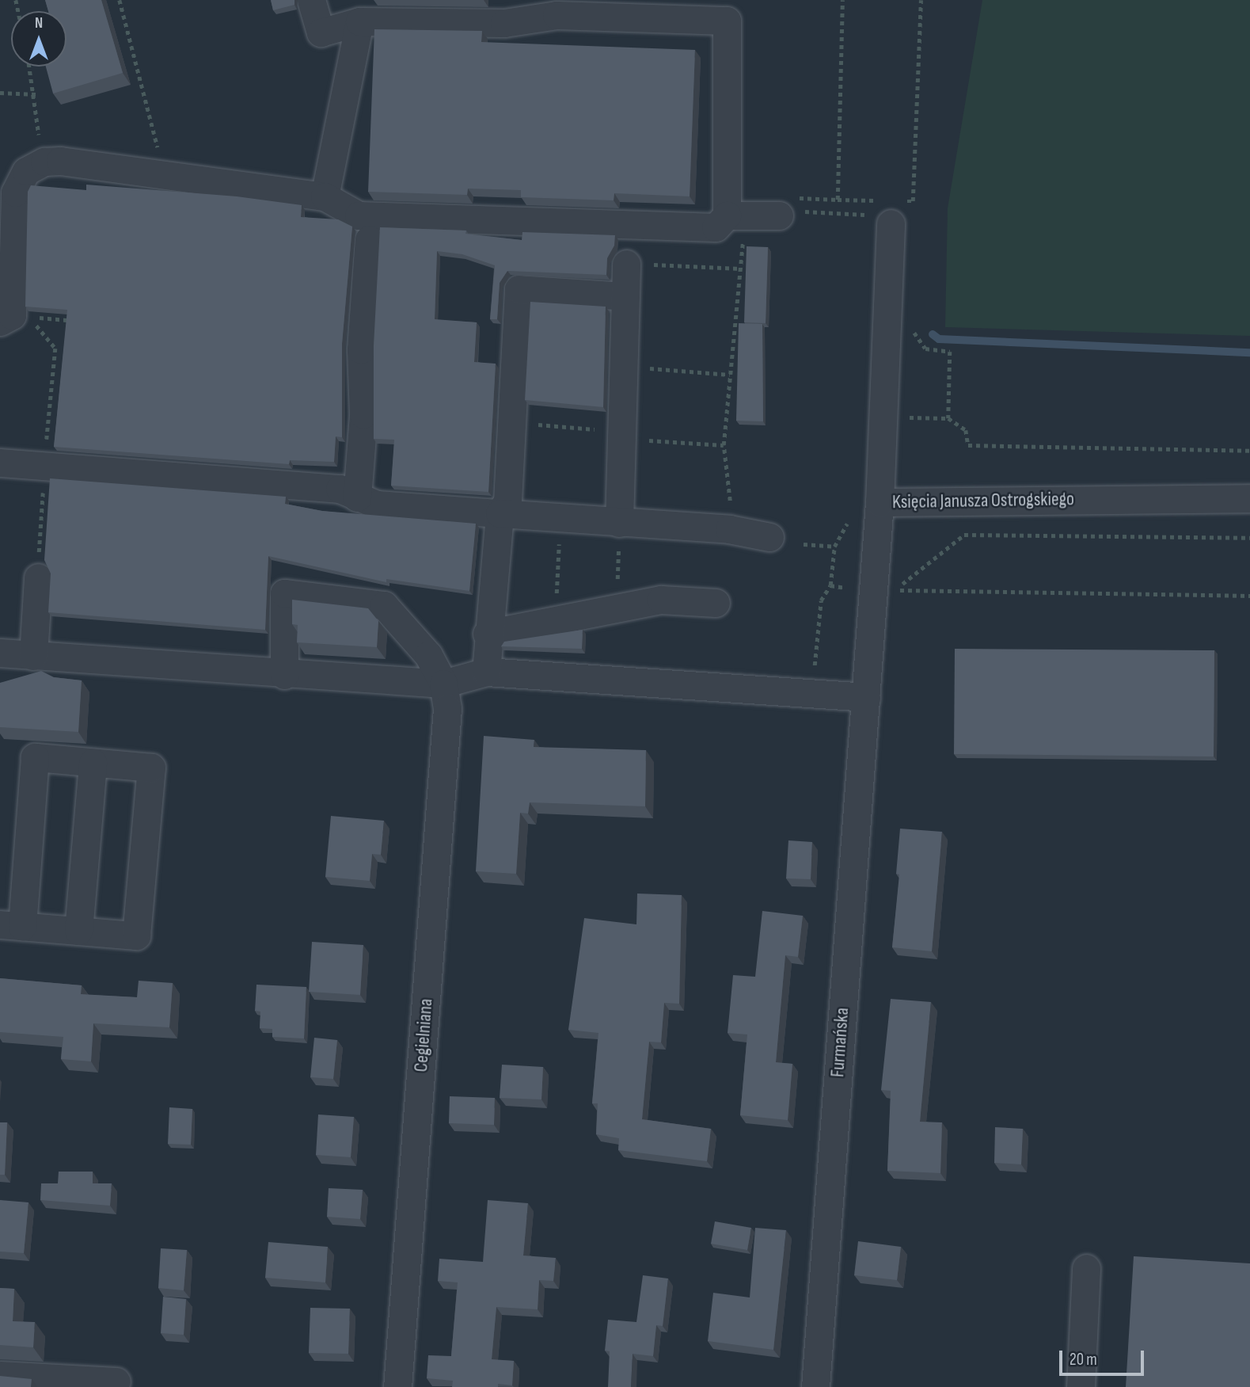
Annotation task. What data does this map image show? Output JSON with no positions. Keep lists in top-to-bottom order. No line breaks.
{"streets":{"street":["Księcia Janusza Ostrogskiego","Cegielniana","Furmańska"]},"crossings":[["Księcia Janusza Ostrogskiego","Furmańska"]],"scale_bar":"20 m","north":"top"}
